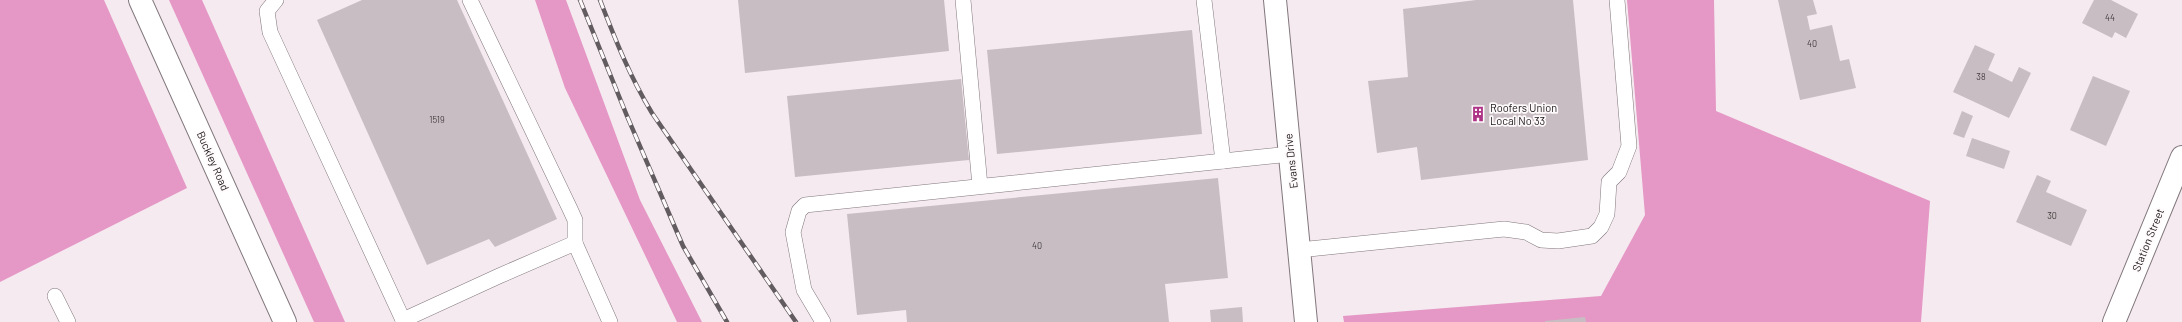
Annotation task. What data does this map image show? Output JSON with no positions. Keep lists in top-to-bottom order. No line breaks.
{"streets":{"street":["Buckley Road","Evans Drive","Station Street"]},"places":{"building":["Roofers Union Local No 33"]},"house_numbers":["44","40","38","1519","30","40"]}
